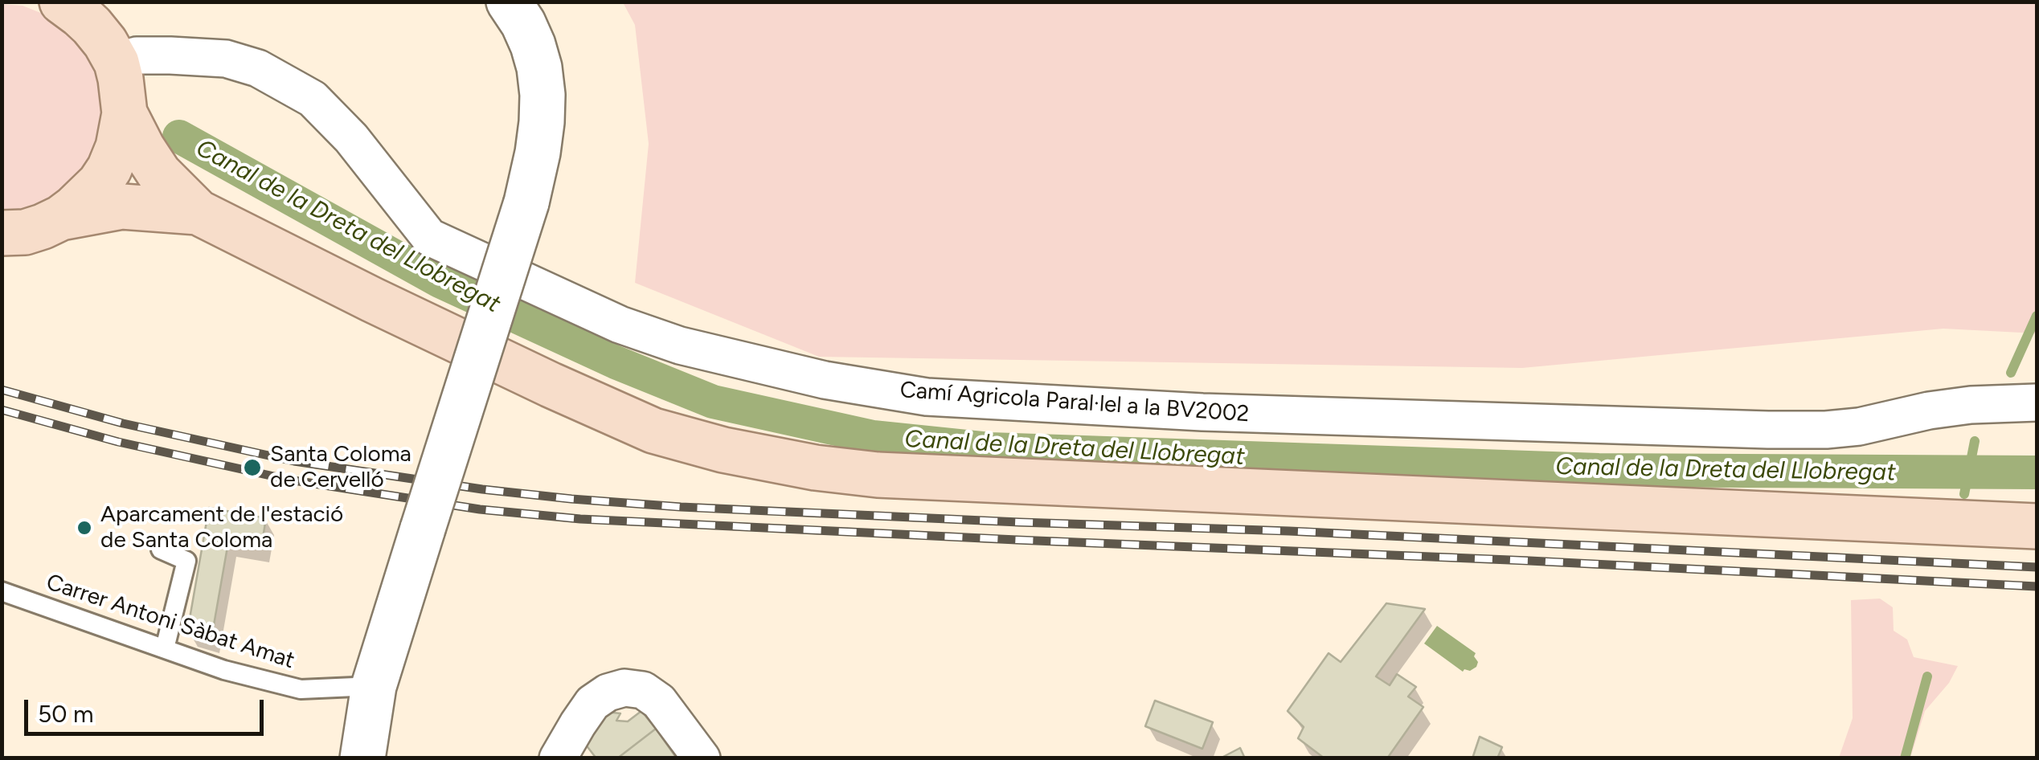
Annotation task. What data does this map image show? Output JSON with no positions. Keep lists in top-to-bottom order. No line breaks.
{"streets":{"street":["Camí Agricola Paral·lel a la BV2002"],"lane":["Carrer Antoni Sàbat Amat"]},"water":["Canal de la Dreta del Llobregat"],"places":["Santa Coloma de Cervelló","Aparcament de l'estació de Santa Coloma"],"scale_bar":"50 m"}
